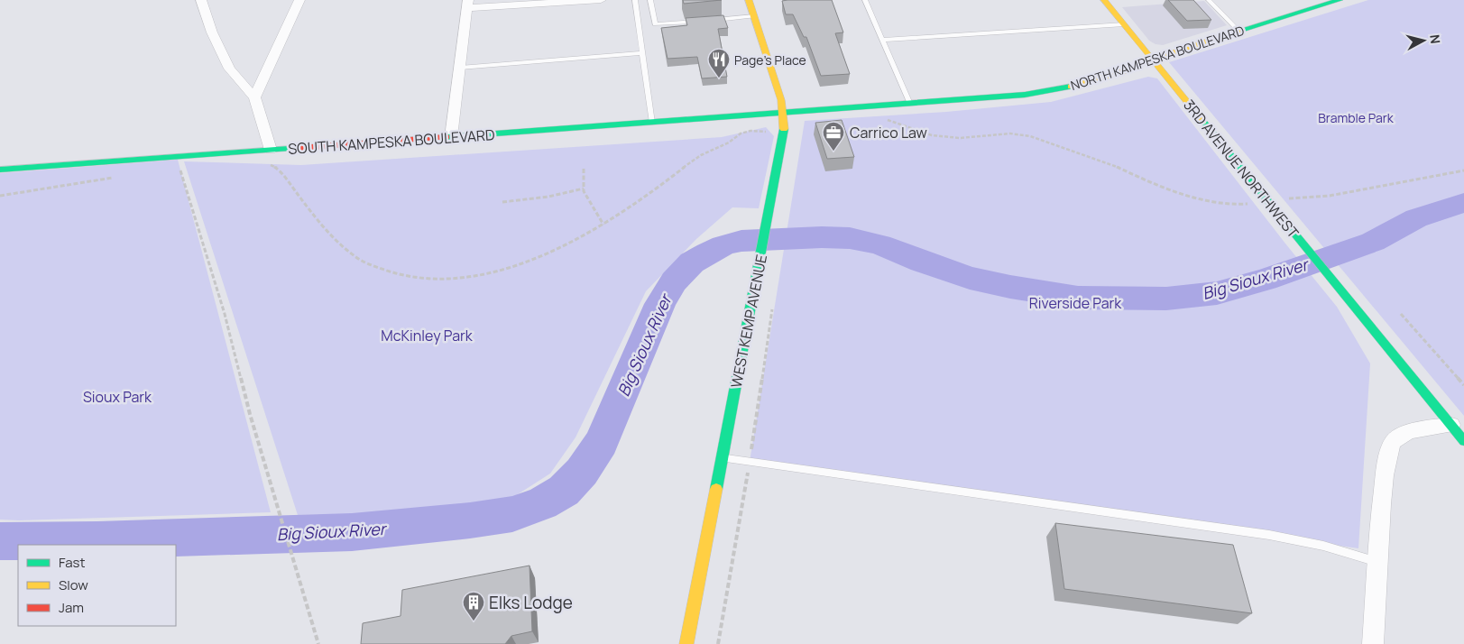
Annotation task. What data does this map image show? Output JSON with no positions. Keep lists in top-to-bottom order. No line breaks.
{"streets":{"street":["NORTH KAMPESKA BOULEVARD","SOUTH KAMPESKA BOULEVARD","3RD AVENUE NORTHWEST","WEST KEMP AVENUE"]},"crossings":[["NORTH KAMPESKA BOULEVARD","SOUTH KAMPESKA BOULEVARD"],["NORTH KAMPESKA BOULEVARD","3RD AVENUE NORTHWEST"],["NORTH KAMPESKA BOULEVARD","WEST KEMP AVENUE"],["SOUTH KAMPESKA BOULEVARD","WEST KEMP AVENUE"]],"water":["Big Sioux River"],"parks":["Bramble Park","Riverside Park","McKinley Park","Sioux Park"],"places":{"restaurant":["Page's Place"],"office":["Carrico Law"],"building":["Elks Lodge"]},"legend":["Fast","Slow","Jam"],"north":"right"}
